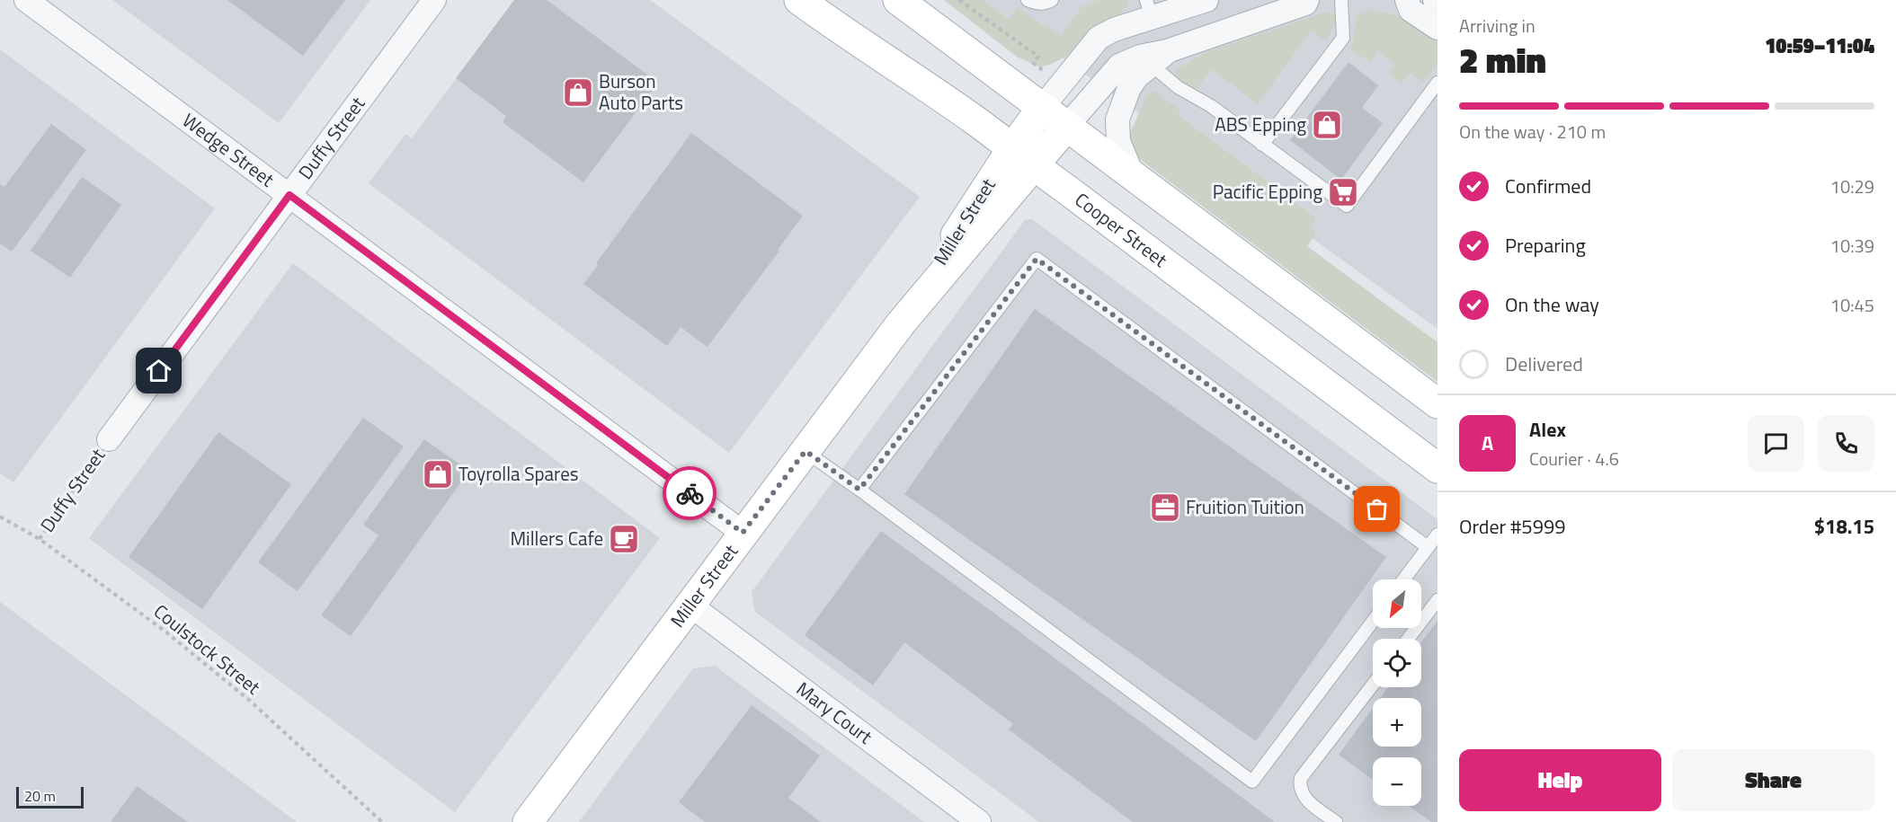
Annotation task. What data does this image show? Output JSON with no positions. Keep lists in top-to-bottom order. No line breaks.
{"streets":{"main road":["Miller Street","Cooper Street"],"street":["Duffy Street","Wedge Street","Mary Court"],"path":["Coulstock Street"]},"crossings":[["Duffy Street","Wedge Street"],["Duffy Street","Coulstock Street"],["Wedge Street","Miller Street"],["Miller Street","Cooper Street"],["Miller Street","Mary Court"]],"places":{"shop":["Burson Auto Parts","ABS Epping","Toyrolla Spares"],"supermarket":["Pacific Epping"],"office":["Fruition Tuition"],"cafe":["Millers Cafe"]},"scale_bar":"20 m","north":"bottom left","page":{"heading":["2 min","Arriving in","10:59–11:04"],"panel":["Alex","Courier · 4.6","Order #5999","$18.15"],"bar":"On the way · 210 m","list":[["Confirmed","10:29"],["Preparing","10:39"],["On the way","10:45"],"Delivered"],"round":"A","map_buttons":["+","−"],"buttons":["Help","Share"],"scale":"20 m"}}
